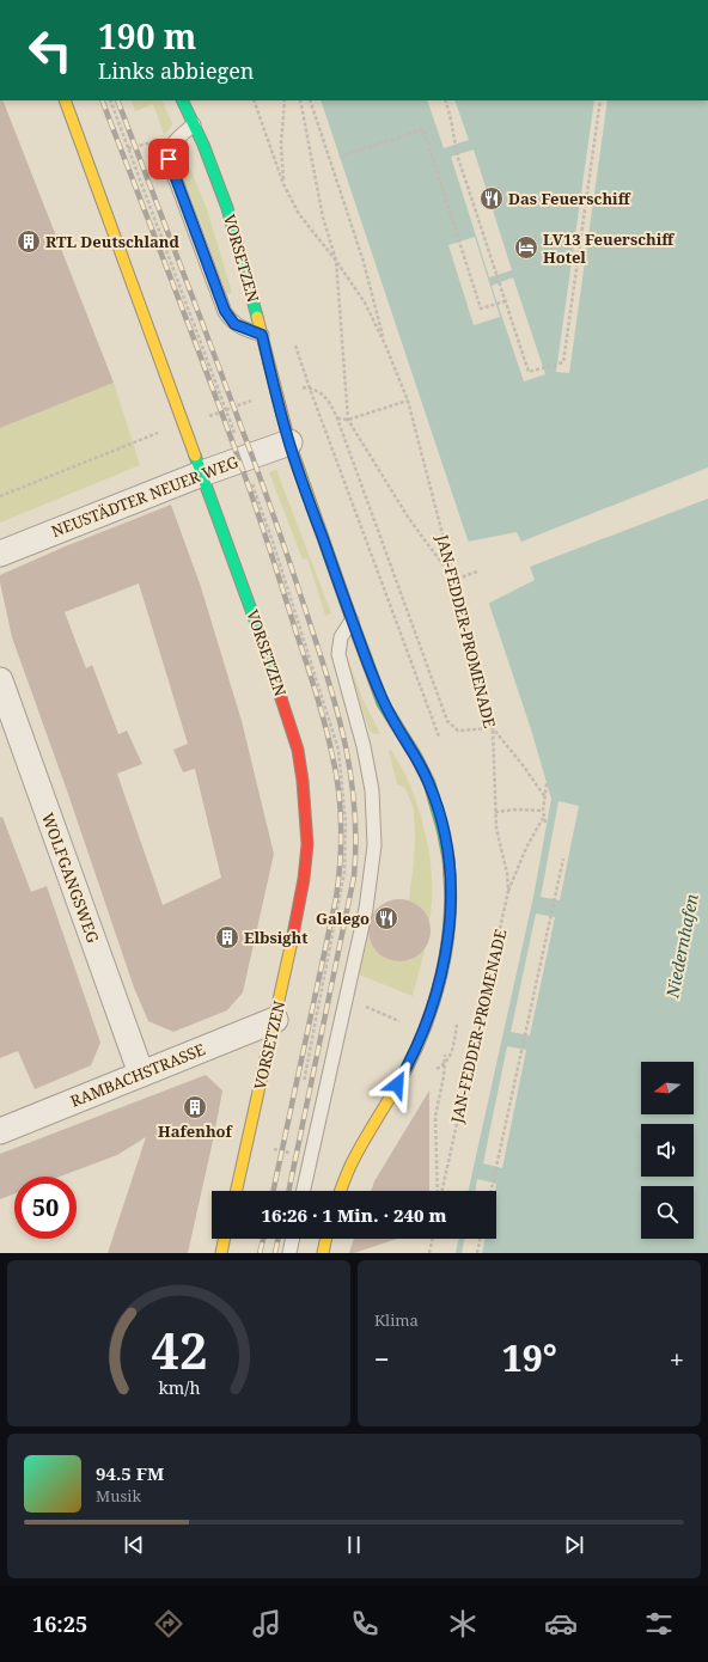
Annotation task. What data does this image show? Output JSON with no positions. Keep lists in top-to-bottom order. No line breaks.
{"streets":{"main road":["VORSETZEN"],"street":["NEUSTÄDTER NEUER WEG","WOLFGANGSWEG","RAMBACHSTRASSE"],"path":["JAN-FEDDER-PROMENADE"]},"crossings":[["VORSETZEN","NEUSTÄDTER NEUER WEG"],["VORSETZEN","RAMBACHSTRASSE"],["WOLFGANGSWEG","RAMBACHSTRASSE"]],"water":["Niedernhafen"],"places":{"restaurant":["Das Feuerschiff","Galego"],"building":["RTL Deutschland","Elbsight","Hafenhof"],"hotel":["LV13 Feuerschiff Hotel"]},"north":"left","page":{"turn":["190 m","Links abbiegen"],"limit":"50","trip":"16:26 · 1 Min. · 240 m","tile":"Klima","heat":["−","19°","+"],"song":["94.5 FM","Musik"],"tabs":"16:25","gauge":["42","km/h"]}}
